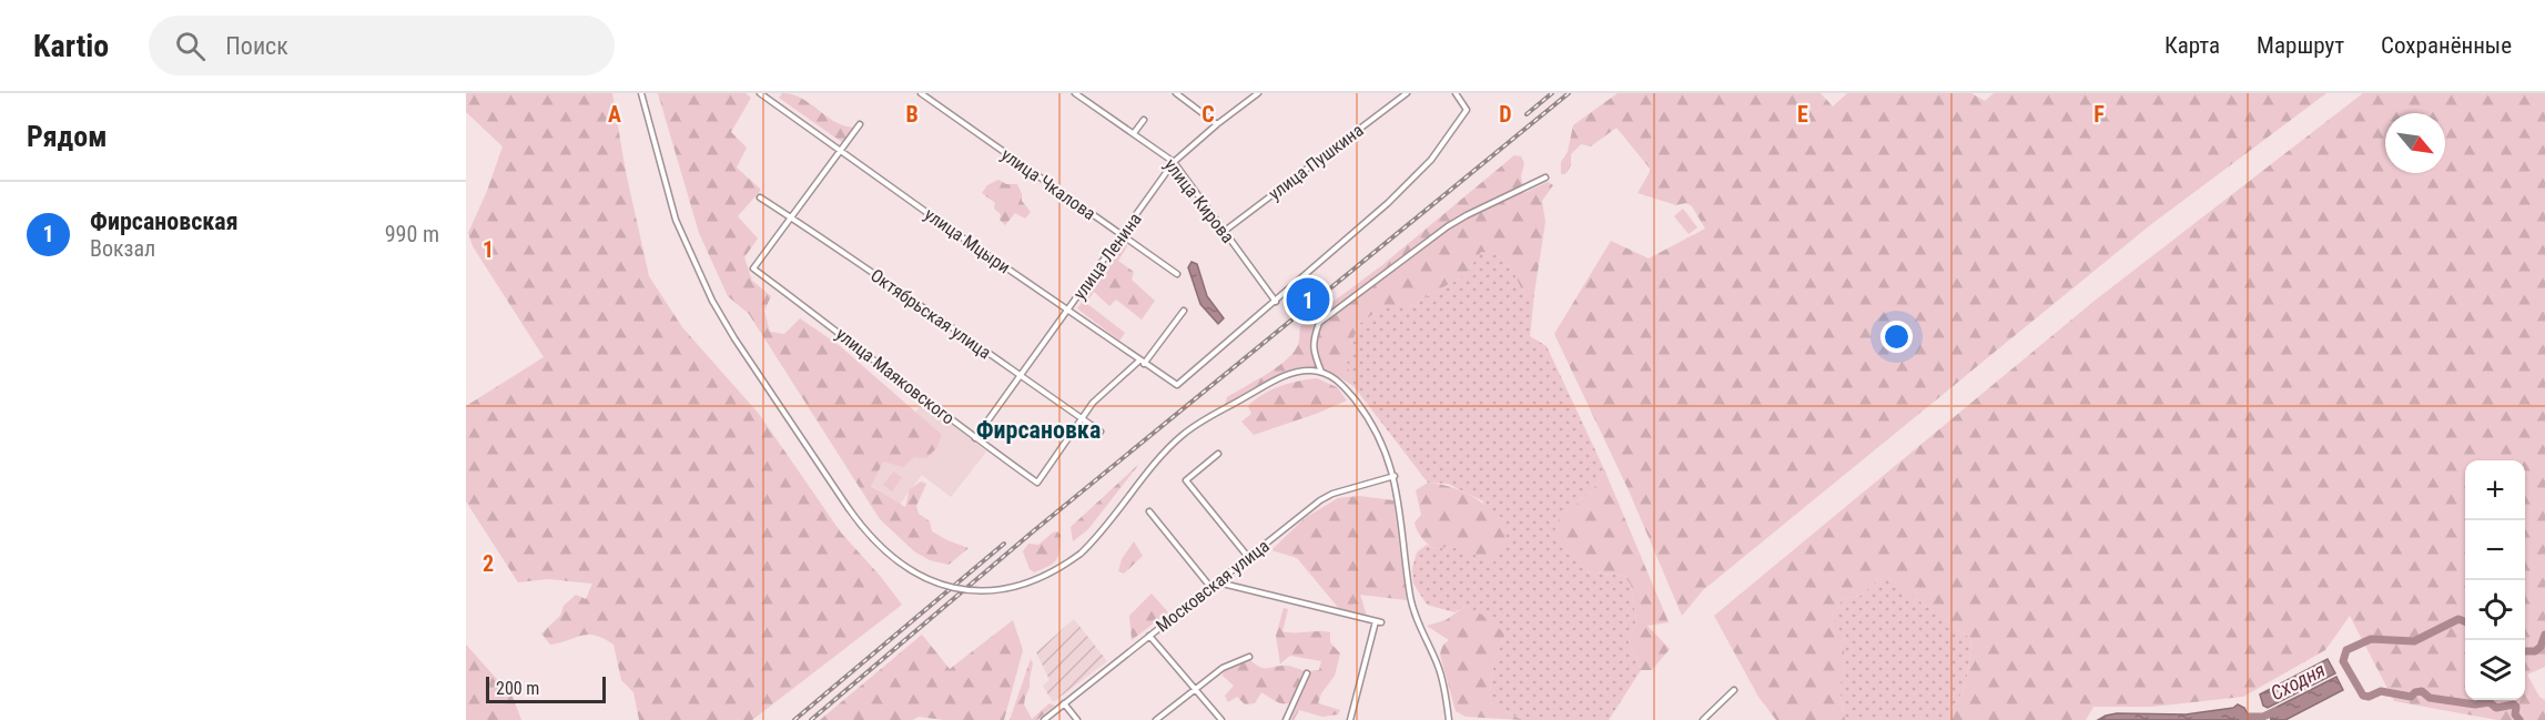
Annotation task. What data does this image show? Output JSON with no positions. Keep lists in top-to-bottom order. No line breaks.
{"streets":{"street":["улица Пушкина","улица Чкалова","улица Кирова","улица Мцыри","улица Ленина","Октябрьская улица","улица Маяковского","Московская улица"]},"crossings":[["улица Пушкина","улица Кирова"],["улица Чкалова","улица Ленина"],["улица Кирова","улица Мцыри"],["улица Кирова","улица Ленина"],["улица Мцыри","улица Ленина"],["улица Мцыри","улица Маяковского"],["улица Ленина","Октябрьская улица"],["улица Ленина","улица Маяковского"],["Октябрьская улица","улица Маяковского"]],"districts":["Фирсановка"],"water":["Сходня"],"scale_bar":"200 m","north":"bottom right","page":{"header":"Kartio","search":"Поиск","nav":["Карта","Маршрут","Сохранённые"],"heading":"Рядом","list":[{"mark":"1","name":"Фирсановская","note":"Вокзал","value":"990 m"}],"pins":"1","map_buttons":["+","−"],"scale":"200 m"},"grid":{"columns":["A","B","C","D","E","F"],"rows":["1","2"]}}
